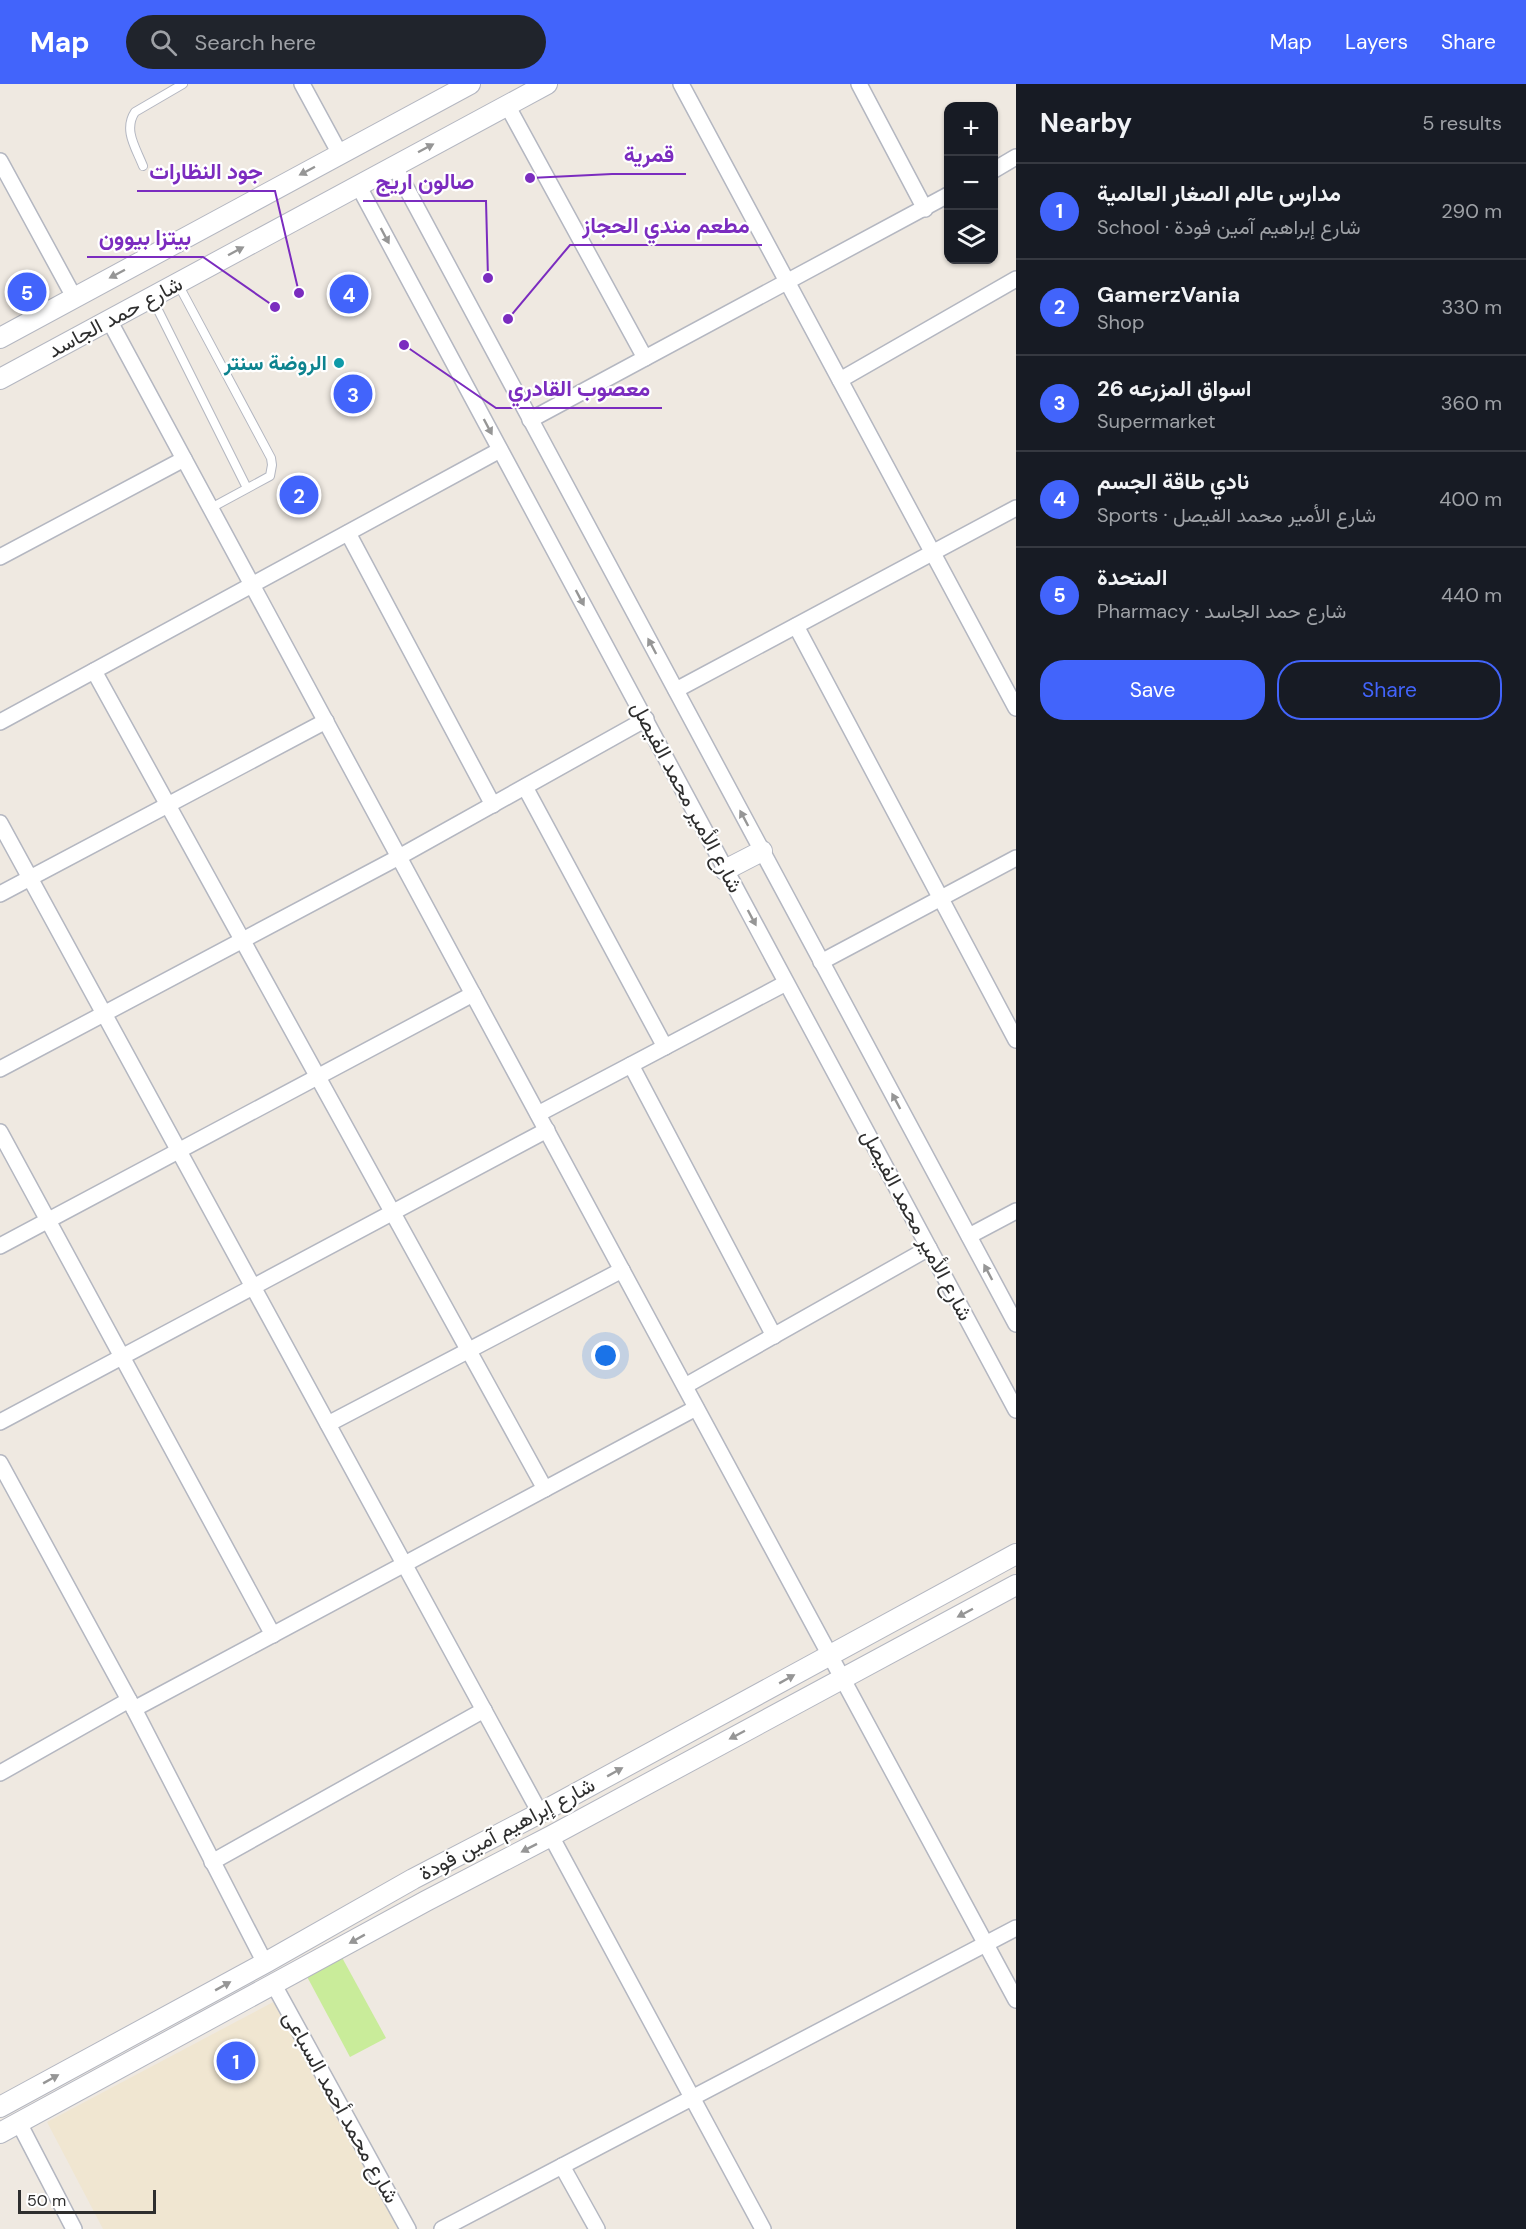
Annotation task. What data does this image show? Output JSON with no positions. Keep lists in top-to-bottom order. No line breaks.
{"streets":{"street":["شارع حمد الجاسد","شارع الأمير محمد الفيصل","شارع إبراهيم آمين فودة","شارع محمد أحمد السباعى"]},"crossings":[["شارع حمد الجاسد","شارع الأمير محمد الفيصل"],["شارع إبراهيم آمين فودة","شارع محمد أحمد السباعى"]],"places":["قمرية","صالون اريج","جود النظارات","بيتزا بيوون","مطعم مندي الحجاز","معصوب القادري","الروضة سنتر"],"scale_bar":"50 m","page":{"header":"Map","search":"Search here","nav":["Map","Layers","Share"],"heading":["Nearby","5 results"],"map_buttons":["+","−"],"list":[{"mark":"1","name":"مدارس عالم الصغار العالمية","note":"School · شارع إبراهيم آمين فودة","value":"290 m"},{"mark":"2","name":"GamerzVania","note":"Shop","value":"330 m"},{"mark":"3","name":"اسواق المزرعه 26","note":"Supermarket","value":"360 m"},{"mark":"4","name":"نادي طاقة الجسم","note":"Sports · شارع الأمير محمد الفيصل","value":"400 m"},{"mark":"5","name":"المتحدة","note":"Pharmacy · شارع حمد الجاسد","value":"440 m"}],"pins":["5","4","3","2","1"],"buttons":["Save","Share"],"scale":"50 m"}}
